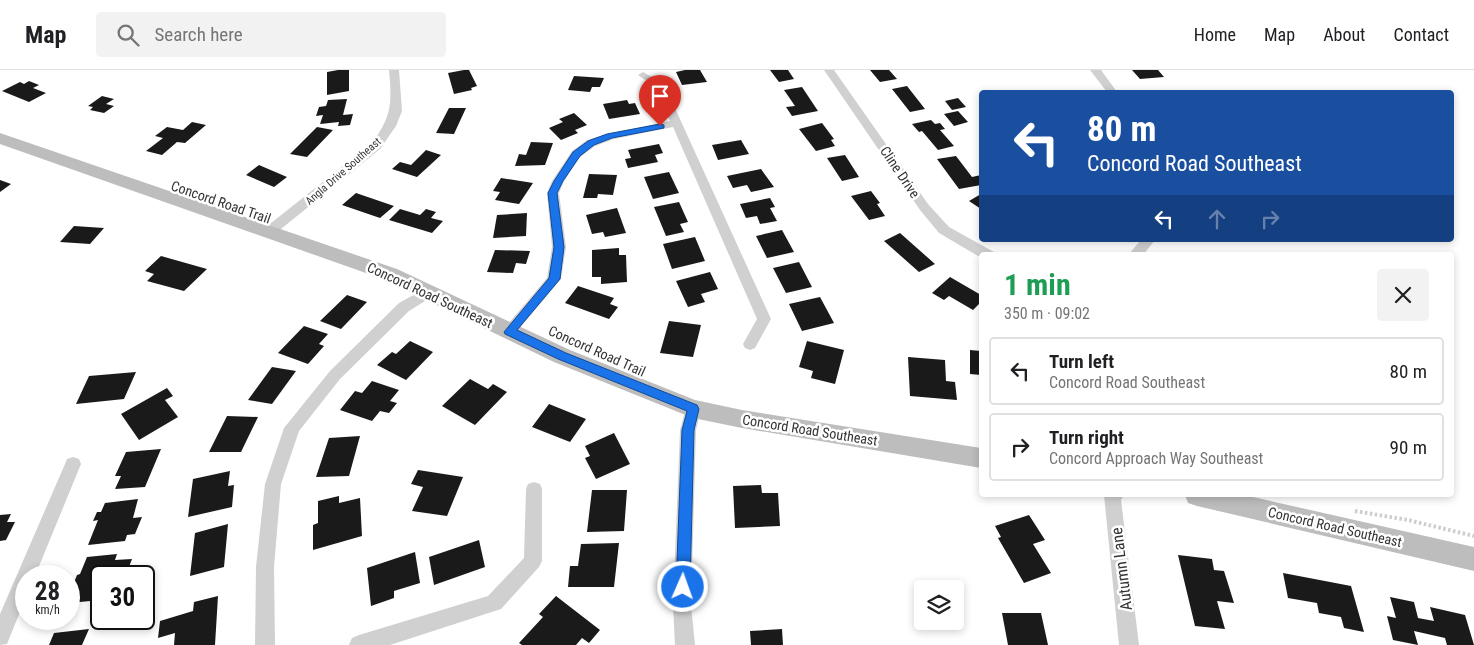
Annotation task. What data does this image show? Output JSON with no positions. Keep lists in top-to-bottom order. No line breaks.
{"streets":{"street":["Angla Drive Southeast","Cline Drive","Concord Road Southeast","Autumn Lane"]},"crossings":[["Angla Drive Southeast","Concord Road Southeast"]],"page":{"header":"Map","search":"Search here","nav":["Home","Map","About","Contact"],"turn":["80 m","Concord Road Southeast"],"heading":["1 min","350 m · 09:02"],"list":[{"name":"Turn left","note":"Concord Road Southeast","value":"80 m"},{"name":"Turn right","note":"Concord Approach Way Southeast","value":"90 m"}],"speed":"28 km/h","limit":"30"}}
